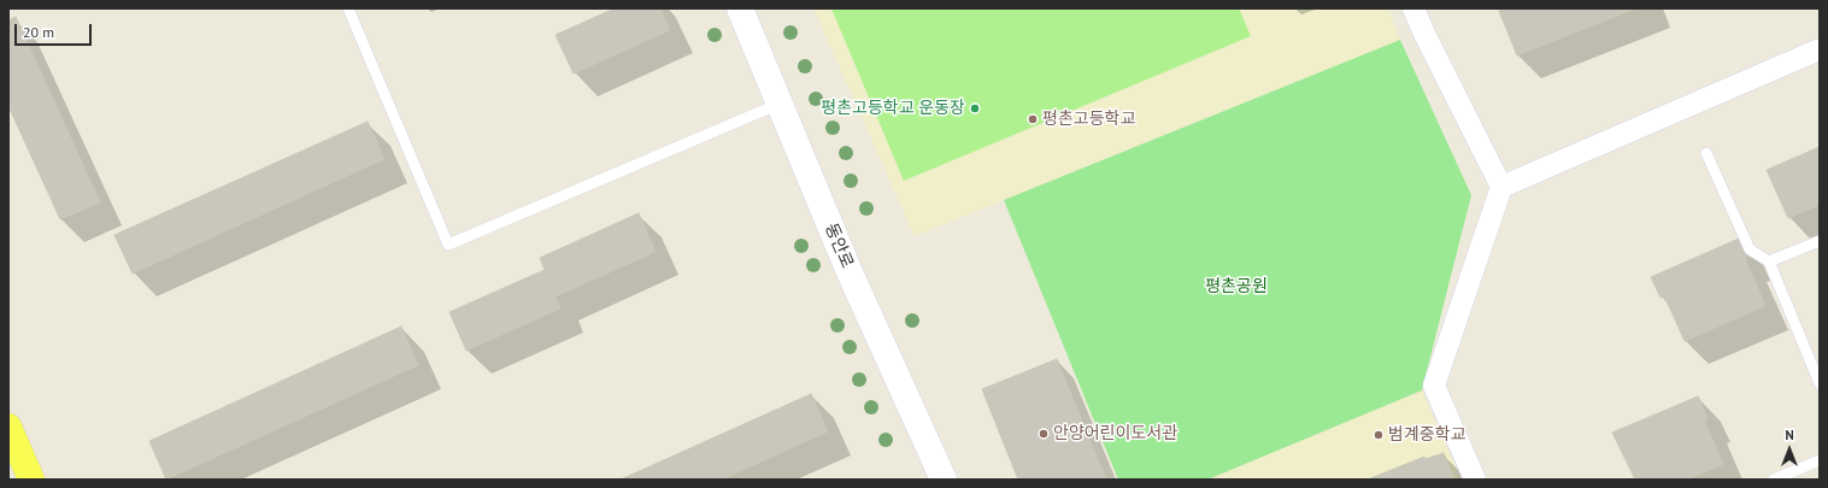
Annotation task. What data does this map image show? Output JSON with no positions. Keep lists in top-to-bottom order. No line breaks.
{"streets":{"street":["동안로"]},"parks":["평촌공원"],"places":["평촌고등학교 운동장","평촌고등학교","안양어린이도서관","범계중학교"],"scale_bar":"20 m","north":"top"}
